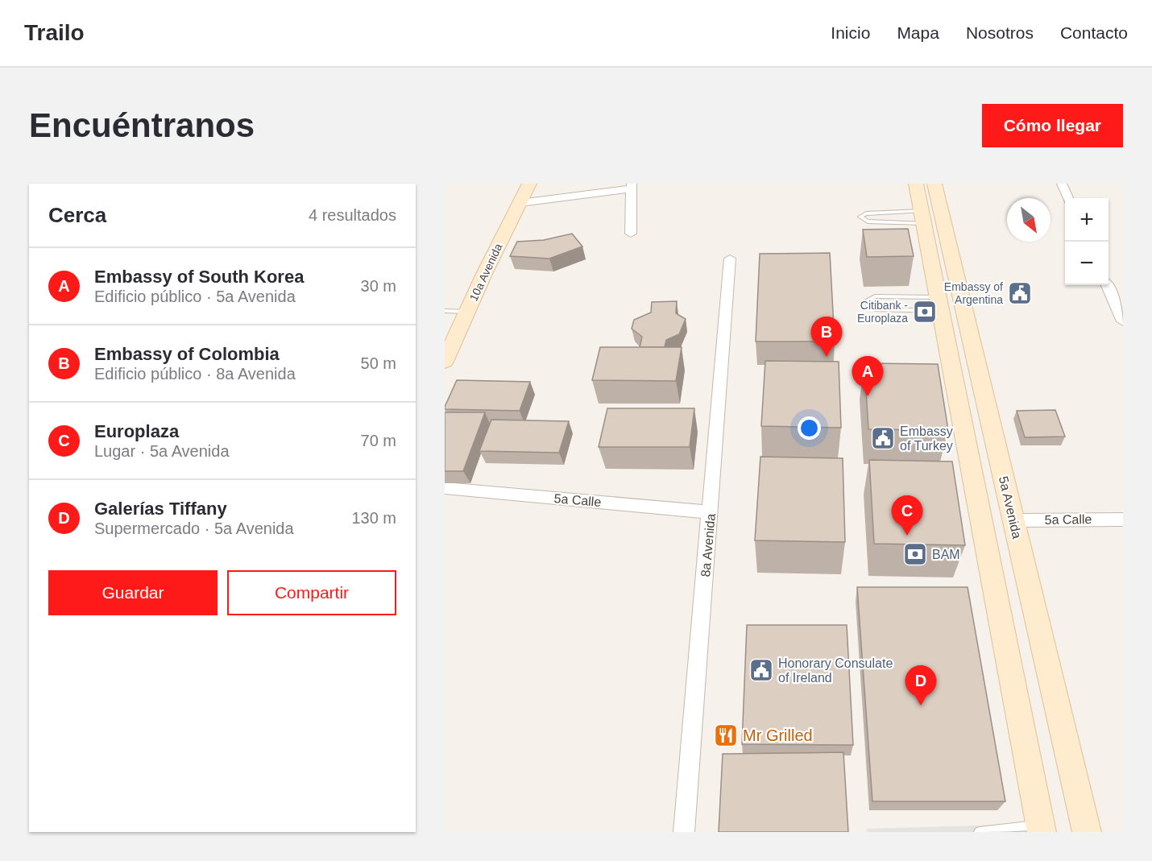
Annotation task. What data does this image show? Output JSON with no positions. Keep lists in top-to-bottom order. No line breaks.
{"streets":{"street":["10a Avenida","5a Calle","5a Avenida","8a Avenida"]},"crossings":[["5a Calle","5a Avenida"],["5a Calle","8a Avenida"]],"places":{"public building":["Embassy of Argentina","Embassy of Turkey","Honorary Consulate of Ireland"],"bank":["Citibank - Europlaza","BAM"],"restaurant":["Mr Grilled"]},"north":"bottom right","page":{"header":"Trailo","nav":["Inicio","Mapa","Nosotros","Contacto"],"buttons":["Cómo llegar",["Guardar","Compartir"]],"title":"Encuéntranos","heading":["Cerca","4 resultados"],"map_buttons":["+","−"],"list":[{"mark":"A","name":"Embassy of South Korea","note":"Edificio público · 5a Avenida","value":"30 m"},{"mark":"B","name":"Embassy of Colombia","note":"Edificio público · 8a Avenida","value":"50 m"},{"mark":"C","name":"Europlaza","note":"Lugar · 5a Avenida","value":"70 m"},{"mark":"D","name":"Galerías Tiffany","note":"Supermercado · 5a Avenida","value":"130 m"}],"pins":["B","A","C","D"]}}
